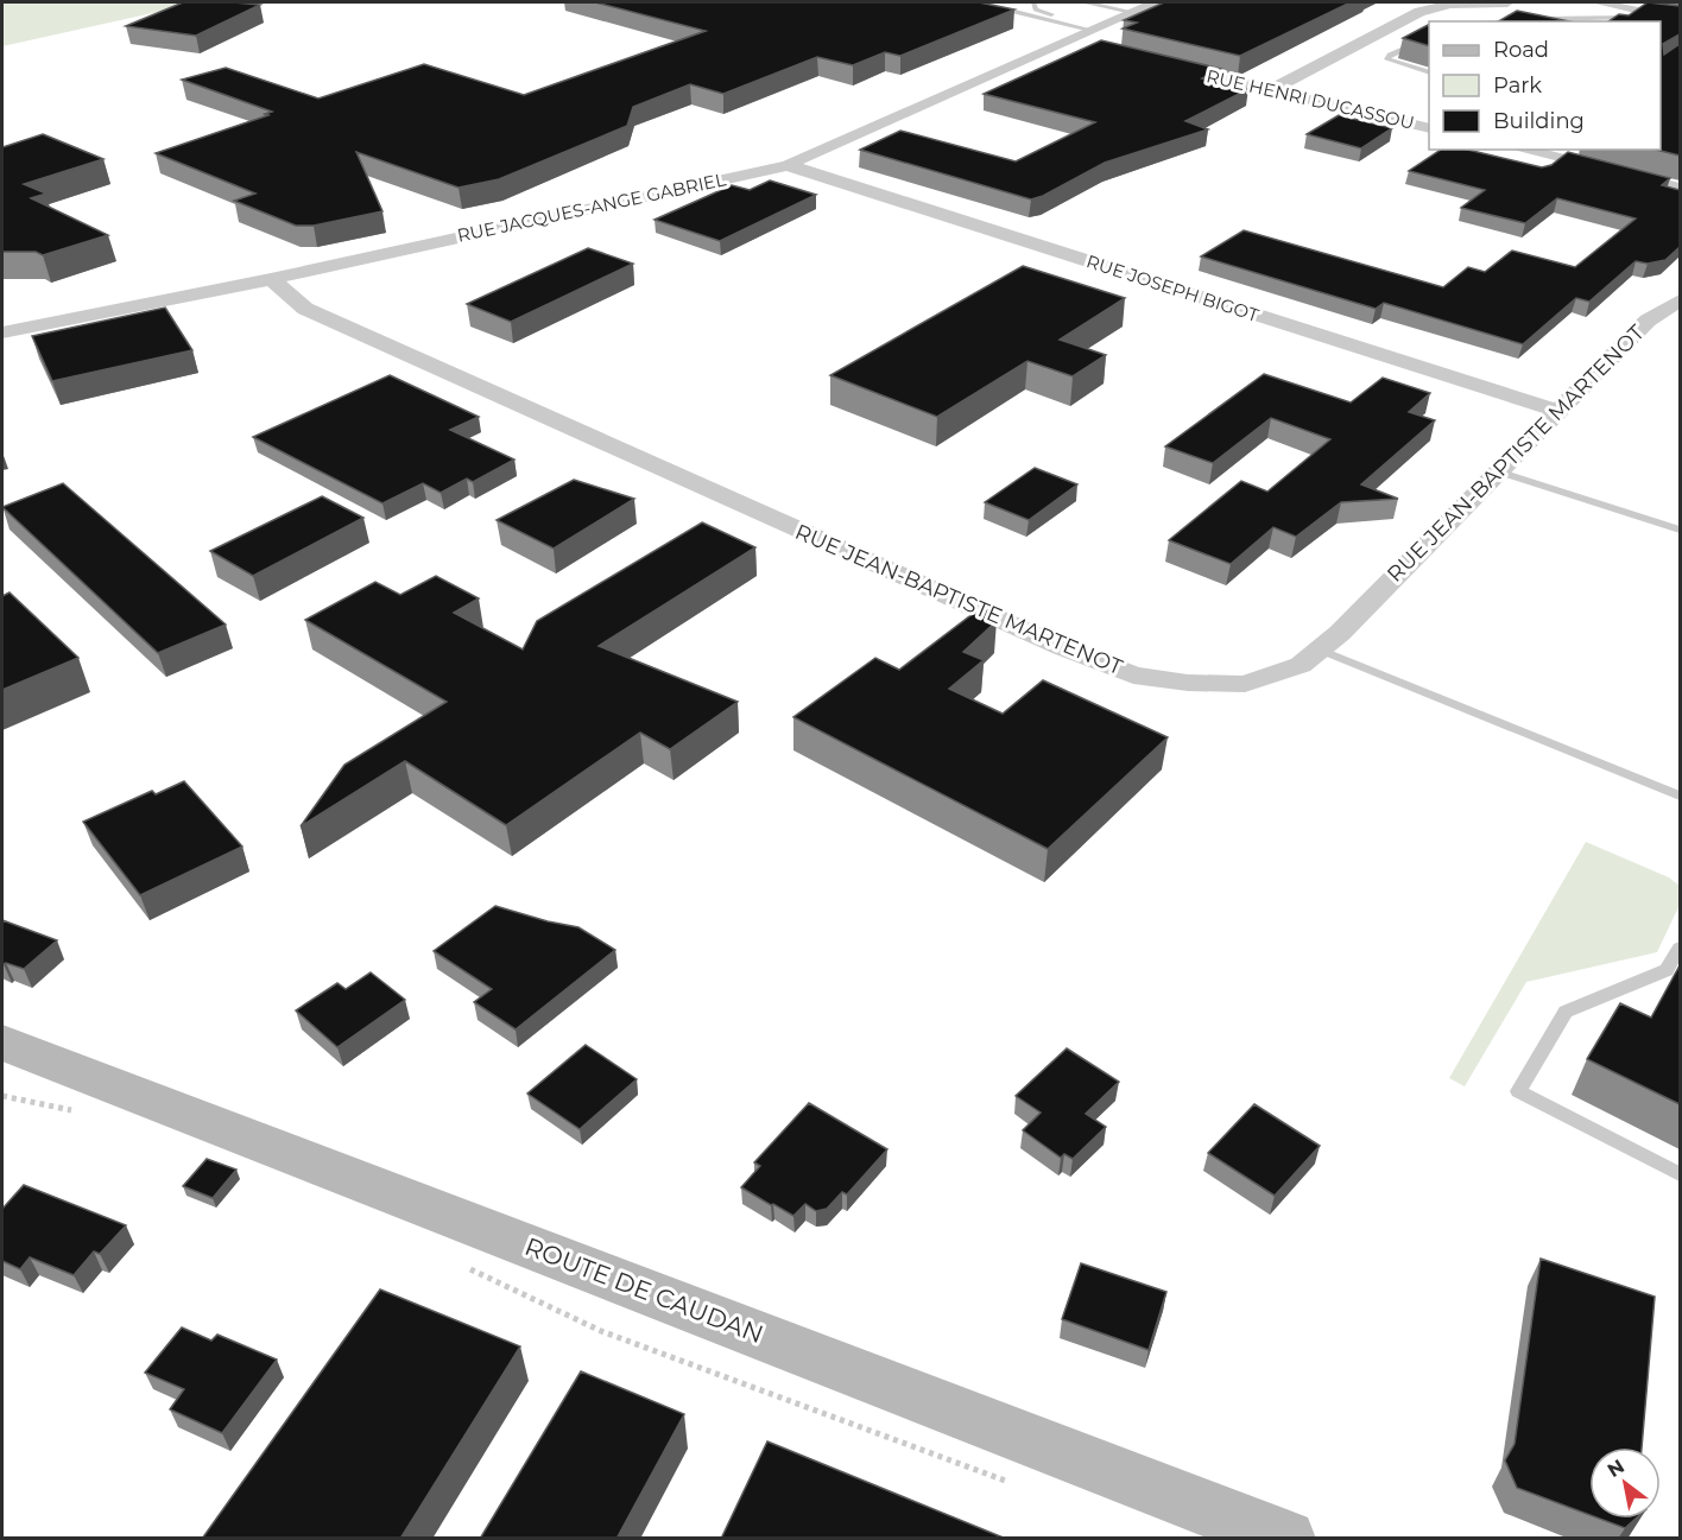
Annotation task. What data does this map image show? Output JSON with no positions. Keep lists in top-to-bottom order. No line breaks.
{"streets":{"street":["RUE HENRI DUCASSOU","RUE JACQUES-ANGE GABRIEL","RUE JOSEPH BIGOT","RUE JEAN-BAPTISTE MARTENOT","ROUTE DE CAUDAN"]},"crossings":[["RUE JACQUES-ANGE GABRIEL","RUE JOSEPH BIGOT"],["RUE JACQUES-ANGE GABRIEL","RUE JEAN-BAPTISTE MARTENOT"],["RUE JOSEPH BIGOT","RUE JEAN-BAPTISTE MARTENOT"]],"legend":["Road","Park","Building"],"north":"top left"}
